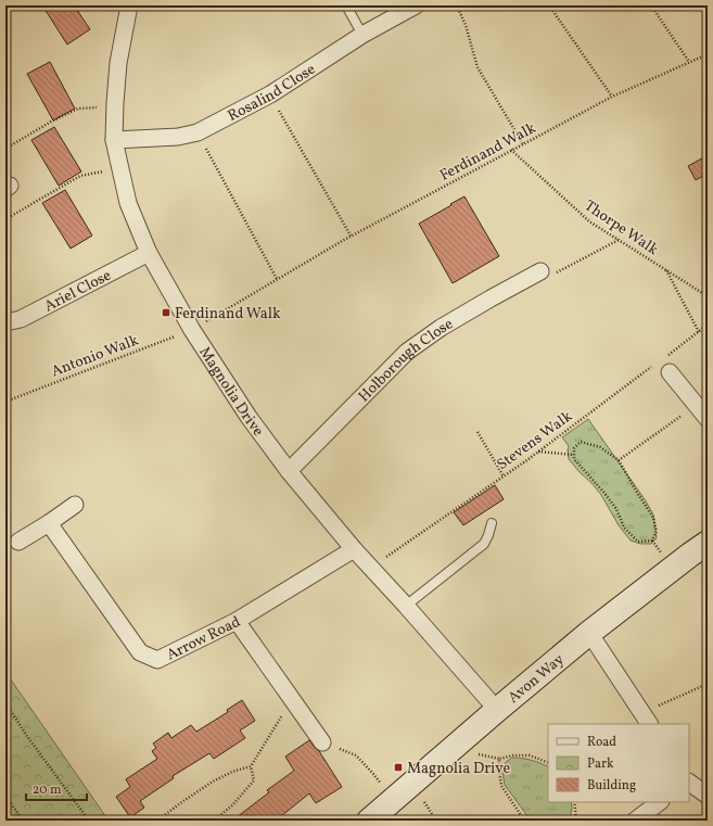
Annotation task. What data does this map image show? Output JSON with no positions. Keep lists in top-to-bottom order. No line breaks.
{"streets":{"street":["Rosalind Close","Ariel Close","Holborough Close","Magnolia Drive","Arrow Road","Avon Way"],"path":["Ferdinand Walk","Thorpe Walk","Antonio Walk","Stevens Walk"]},"crossings":[["Rosalind Close","Magnolia Drive"],["Ferdinand Walk","Thorpe Walk"],["Ferdinand Walk","Antonio Walk"],["Ferdinand Walk","Magnolia Drive"],["Ariel Close","Magnolia Drive"],["Antonio Walk","Magnolia Drive"],["Holborough Close","Magnolia Drive"],["Magnolia Drive","Stevens Walk"],["Magnolia Drive","Arrow Road"],["Magnolia Drive","Avon Way"]],"places":{"transit":["Ferdinand Walk","Magnolia Drive"]},"legend":["Road","Park","Building"],"scale_bar":"20 m"}
